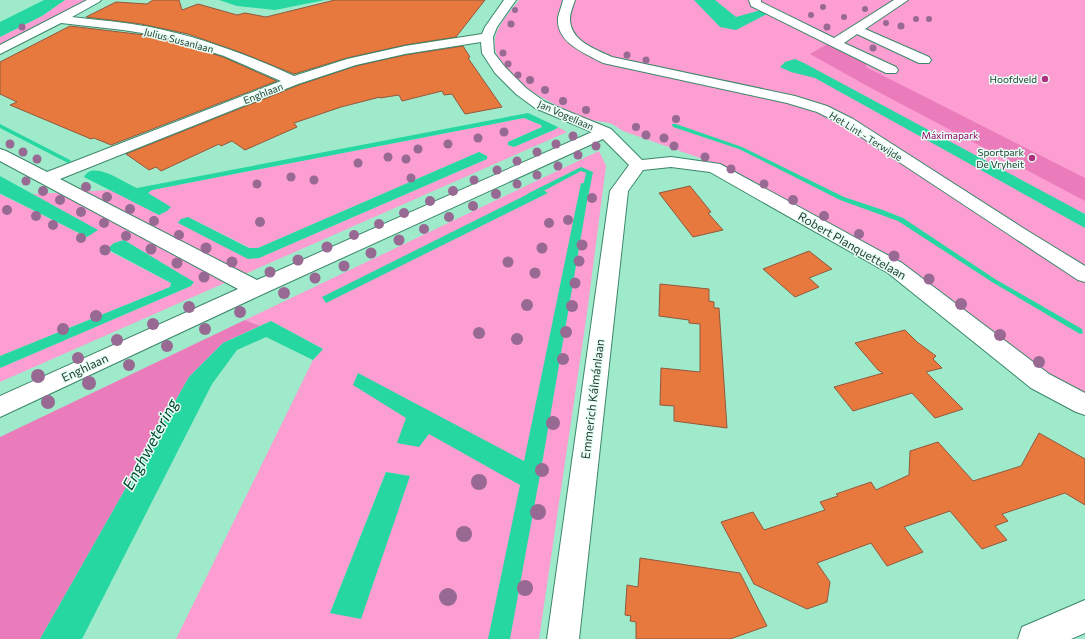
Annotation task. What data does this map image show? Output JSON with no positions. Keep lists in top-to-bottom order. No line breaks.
{"streets":{"street":["Julius Susanlaan","Enghlaan","Jan Vogellaan","Het Lint - Terwijde","Robert Planquettelaan","Emmerich Kálmánlaan"]},"crossings":[["Julius Susanlaan","Enghlaan"],["Enghlaan","Jan Vogellaan"],["Jan Vogellaan","Robert Planquettelaan"],["Jan Vogellaan","Emmerich Kálmánlaan"],["Robert Planquettelaan","Emmerich Kálmánlaan"]],"water":["Enghwetering"],"parks":["Máximapark"],"places":["Hoofdveld","Sportpark De Vryheit"]}
